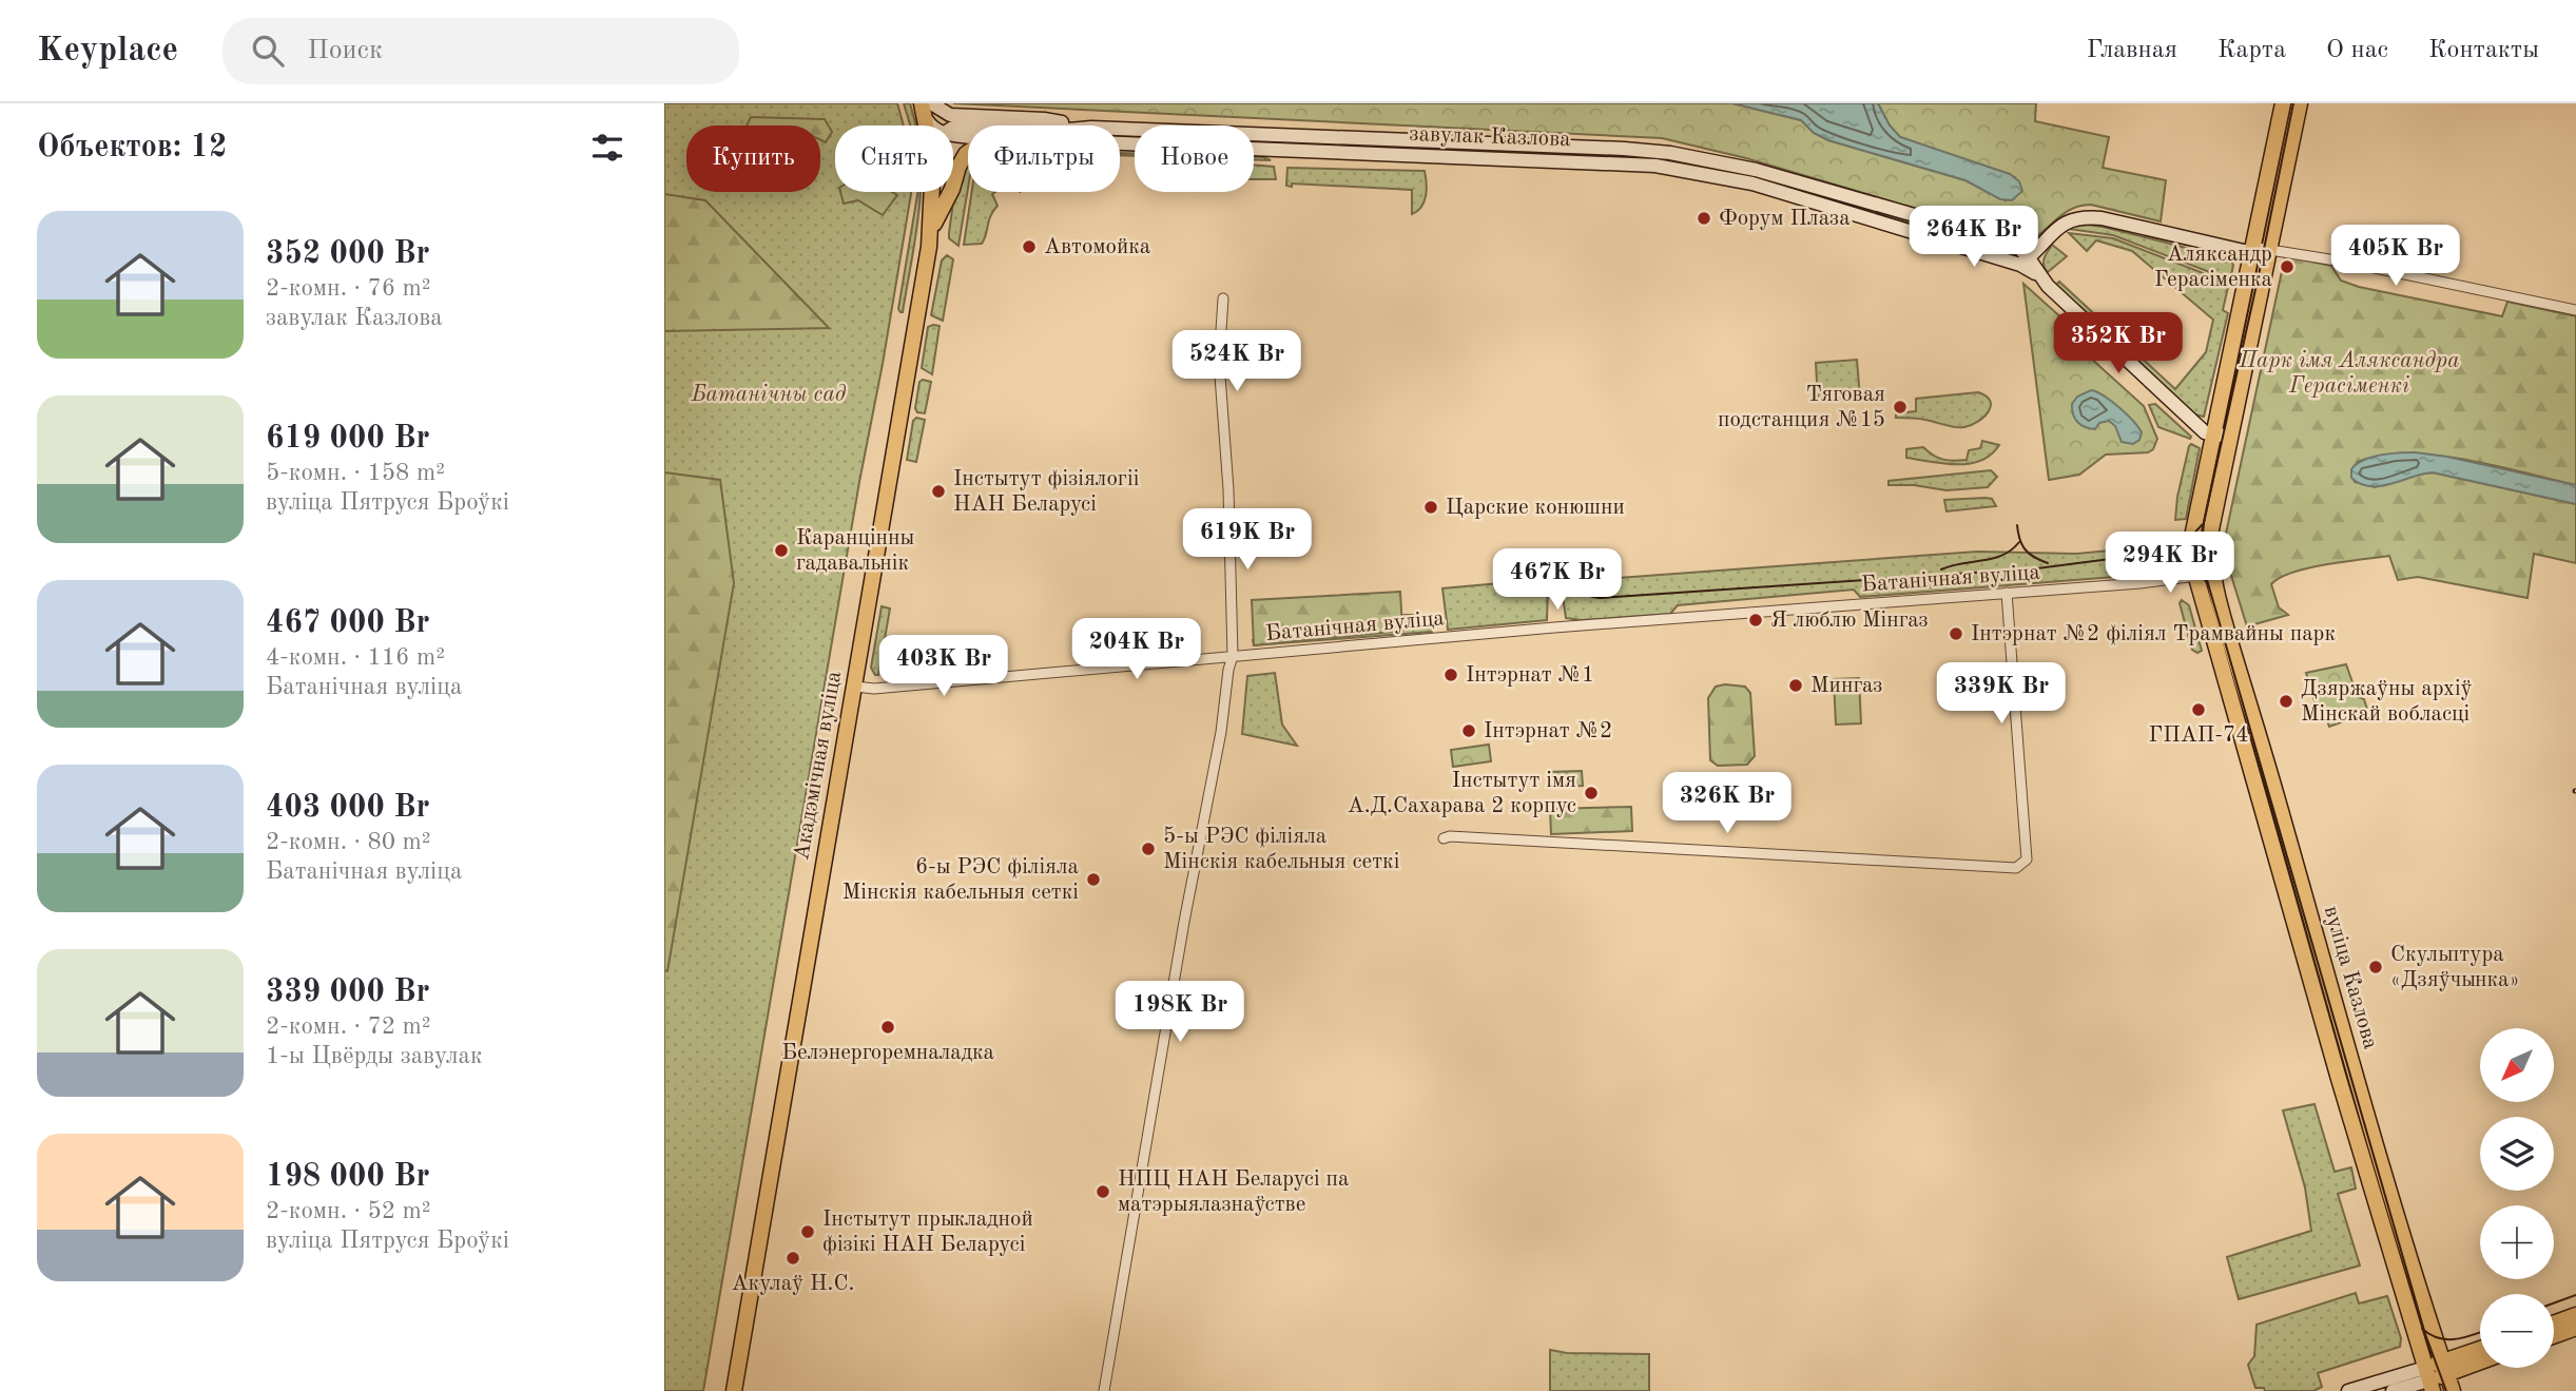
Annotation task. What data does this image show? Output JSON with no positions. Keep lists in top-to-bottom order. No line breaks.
{"streets":{"main road":["завулак Казлова","Акадэмічная вуліца","вуліца Казлова"],"street":["Батанічная вуліца"]},"crossings":[["Батанічная вуліца","Акадэмічная вуліца"],["Батанічная вуліца","вуліца Казлова"]],"parks":["Парк імя Аляксандра Герасіменкі","Батанічны сад"],"places":["Форум Плаза","Автомойка","Аляксандр Герасіменка","Тяговая подстанция №15","Інстытут фізіялогіі НАН Беларусі","Царские конюшни","Каранцінны гадавальнік","Я люблю Мінгаз","Інтэрнат №2 філіял Трамвайны парк","Інтэрнат №1","Мингаз","Дзяржаўны архіў Мінскай вобласці","ГПАП-74","Інтэрнат №2","Інстытут імя А.Д.Сахарава 2 корпус","5-ы РЭС філіяла Мінскія кабельныя сеткі","6-ы РЭС філіяла Мінскія кабельныя сеткі","Скульптура «Дзяўчынка»","Белэнергоремналадка","НПЦ НАН Беларусі па матэрыялазнаўстве","Інстытут прыкладной фізікі НАН Беларусі","Акулаў Н.С."],"north":"bottom left","page":{"header":"Keyplace","search":"Поиск","nav":["Главная","Карта","О нас","Контакты"],"heading":"Объектов: 12","chip":["Купить","Снять","Фильтры","Новое"],"list":[{"name":"352 000 Br","note":"2-комн. · 76 m² · завулак Казлова"},{"name":"619 000 Br","note":"5-комн. · 158 m² · вуліца Пятруся Броўкі"},{"name":"467 000 Br","note":"4-комн. · 116 m² · Батанічная вуліца"},{"name":"403 000 Br","note":"2-комн. · 80 m² · Батанічная вуліца"},{"name":"339 000 Br","note":"2-комн. · 72 m² · 1-ы Цвёрды завулак"},{"name":"198 000 Br","note":"2-комн. · 52 m² · вуліца Пятруся Броўкі"}],"price":["264K Br","405K Br","352K Br","524K Br","619K Br","294K Br","467K Br","204K Br","403K Br","339K Br","326K Br","198K Br"],"map_buttons":["+","−"]}}
